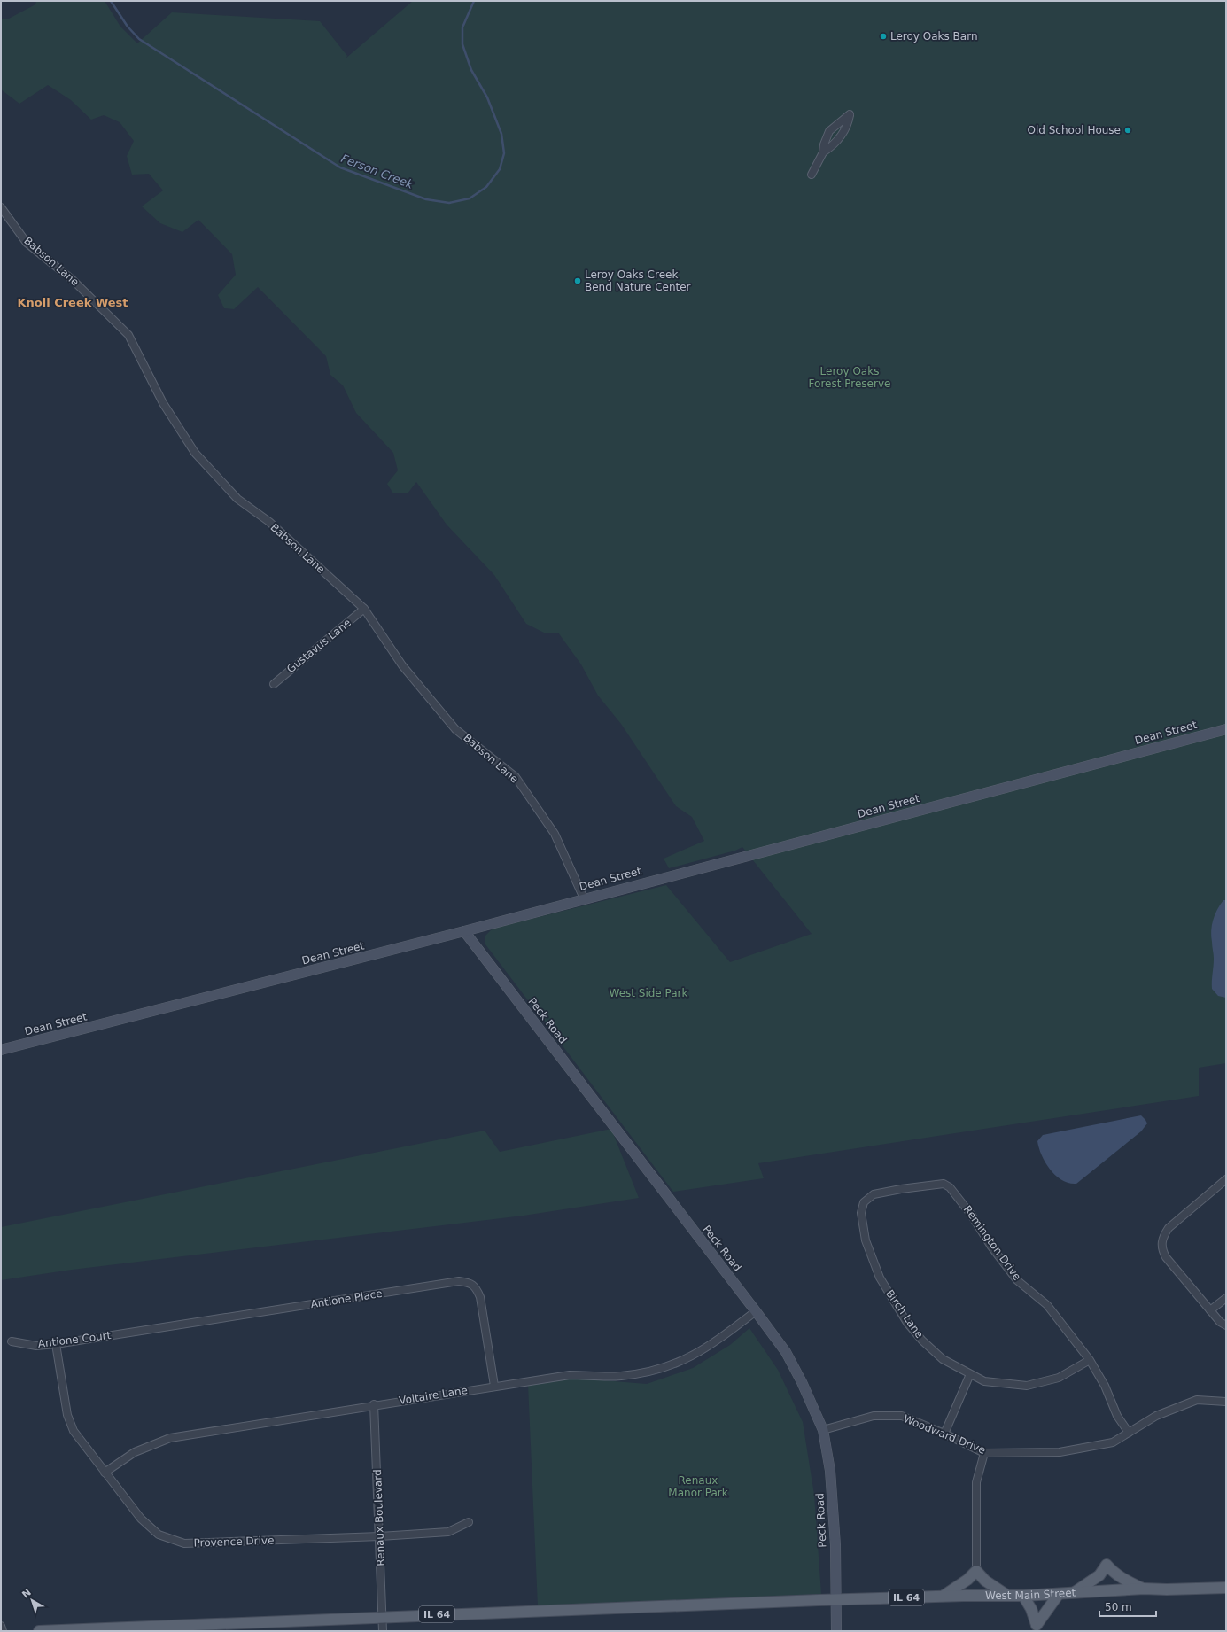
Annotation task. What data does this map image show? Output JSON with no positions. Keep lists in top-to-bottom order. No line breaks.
{"streets":{"main road":["West Main Street","IL 64"],"street":["Babson Lane","Gustavus Lane","Dean Street","Peck Road","Remington Drive","Antione Place","Birch Lane","Antione Court","Voltaire Lane","Woodward Drive","Renaux Boulevard","Provence Drive"]},"crossings":[["Babson Lane","Gustavus Lane"],["Babson Lane","Dean Street"],["Dean Street","Peck Road"],["Peck Road","Voltaire Lane"],["Peck Road","Woodward Drive"],["Peck Road","West Main Street"],["Peck Road","IL 64"],["Remington Drive","Birch Lane"],["Remington Drive","Woodward Drive"],["Antione Place","Antione Court"],["Antione Place","Voltaire Lane"],["Antione Court","Provence Drive"],["Voltaire Lane","Renaux Boulevard"],["Voltaire Lane","Provence Drive"],["Renaux Boulevard","Provence Drive"],["Renaux Boulevard","IL 64"],["West Main Street","IL 64"]],"districts":["Knoll Creek West"],"water":["Ferson Creek"],"parks":["Leroy Oaks Forest Preserve","West Side Park","Renaux Manor Park"],"places":["Leroy Oaks Barn","Old School House","Leroy Oaks Creek Bend Nature Center"],"scale_bar":"50 m","north":"top left"}
